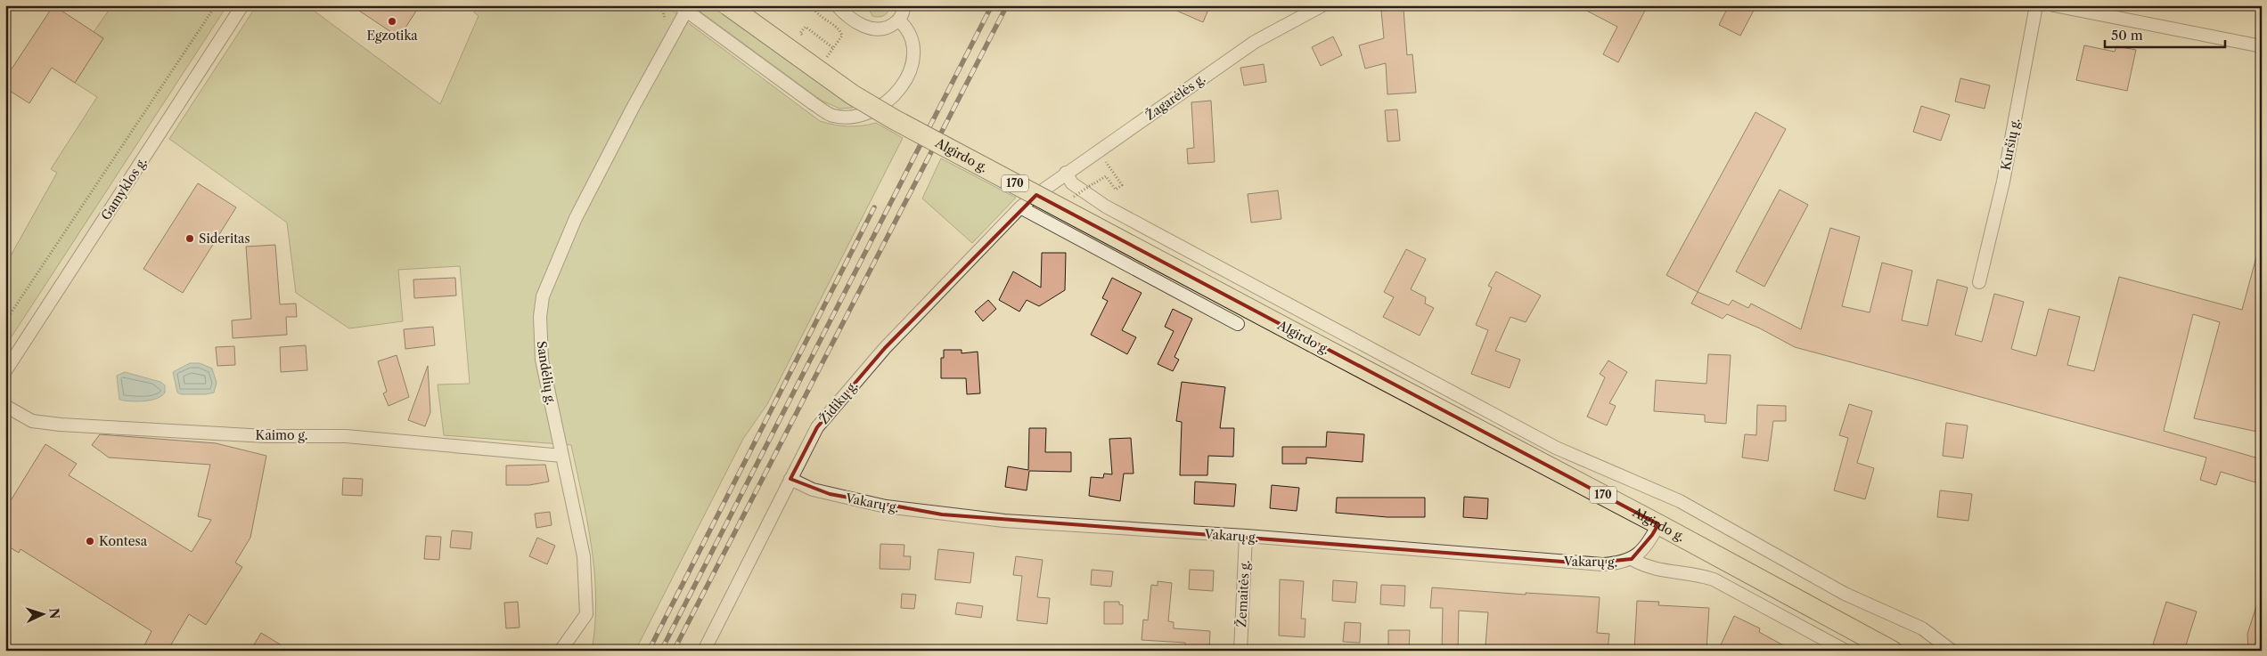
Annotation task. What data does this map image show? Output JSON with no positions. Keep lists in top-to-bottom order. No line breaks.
{"streets":{"main road":["Algirdo g.","170"],"street":["Žagarėlės g.","Kuršių g.","Gamyklos g.","Sandėlių g.","Židikų g.","Kaimo g.","Vakarų g.","Žemaitės g."]},"crossings":[["Žagarėlės g.","Židikų g."],["Algirdo g.","Vakarų g."],["Sandėlių g.","Kaimo g."],["Židikų g.","Vakarų g."],["Vakarų g.","Žemaitės g."]],"places":["Egzotika","Sideritas","Kontesa"],"scale_bar":"50 m","north":"right"}
